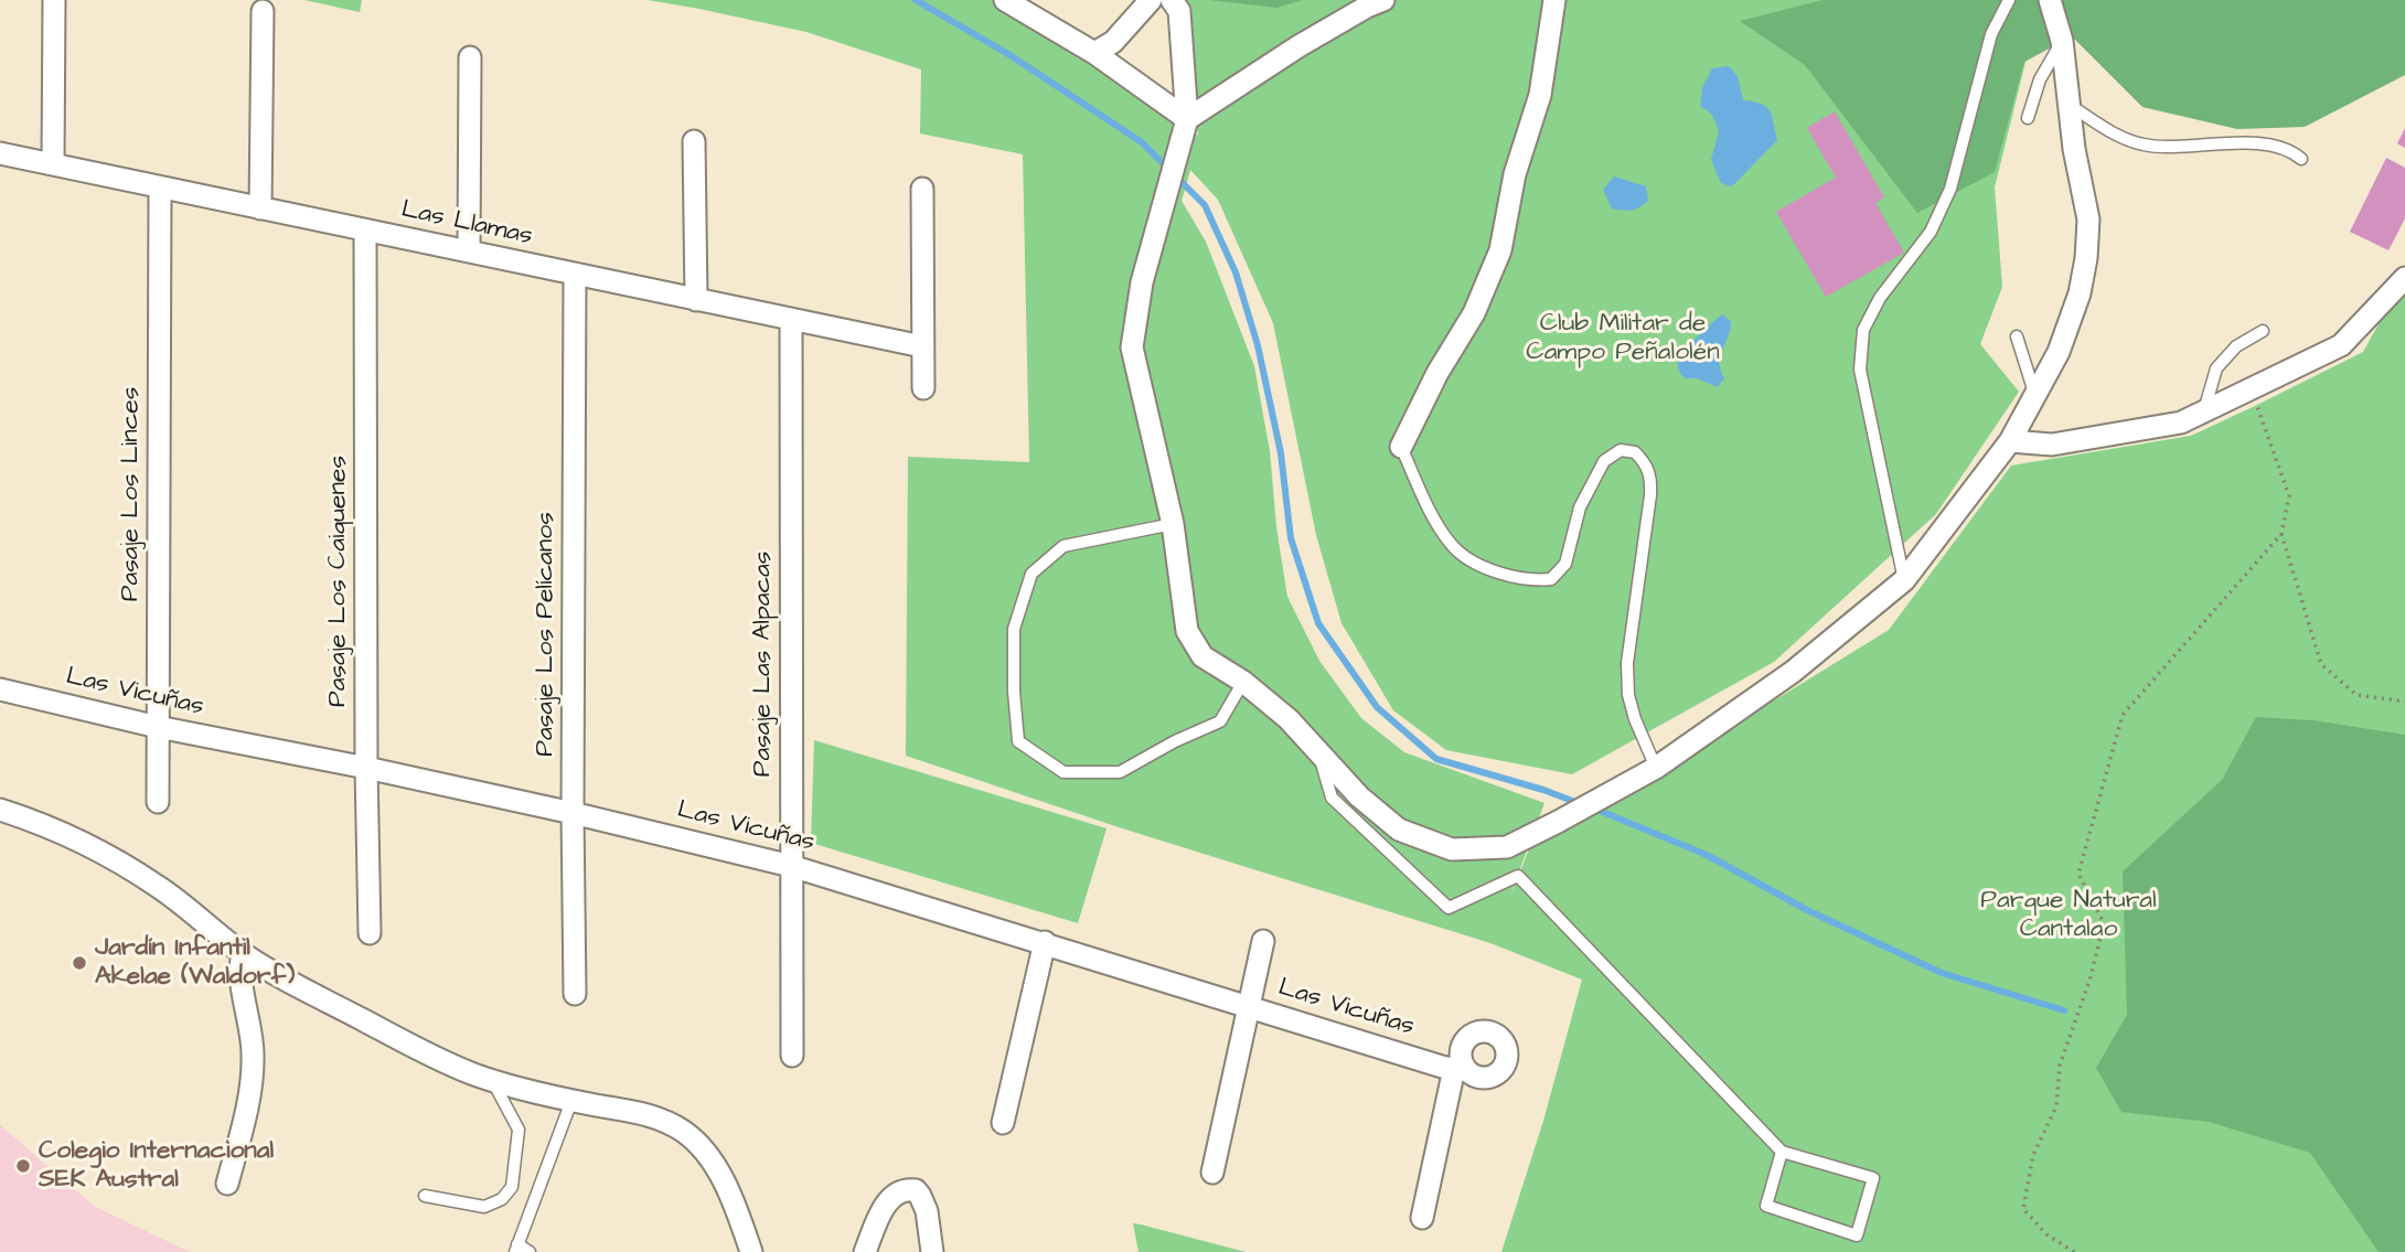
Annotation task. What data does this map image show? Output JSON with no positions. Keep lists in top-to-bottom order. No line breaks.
{"streets":{"street":["Las Llamas","Pasaje Los Linces","Pasaje Los Caiquenes","Pasaje Los Pelícanos","Pasaje Las Alpacas","Las Vicuñas"]},"crossings":[["Las Llamas","Pasaje Los Linces"],["Las Llamas","Pasaje Los Caiquenes"],["Las Llamas","Pasaje Los Pelícanos"],["Las Llamas","Pasaje Las Alpacas"],["Pasaje Los Linces","Las Vicuñas"],["Pasaje Los Caiquenes","Las Vicuñas"],["Pasaje Los Pelícanos","Las Vicuñas"],["Pasaje Las Alpacas","Las Vicuñas"]],"parks":["Club Militar de Campo Peñalolén","Parque Natural Cantalao"],"places":["Jardín Infantil Akelae (Waldorf)","Colegio Internacional SEK Austral"]}
